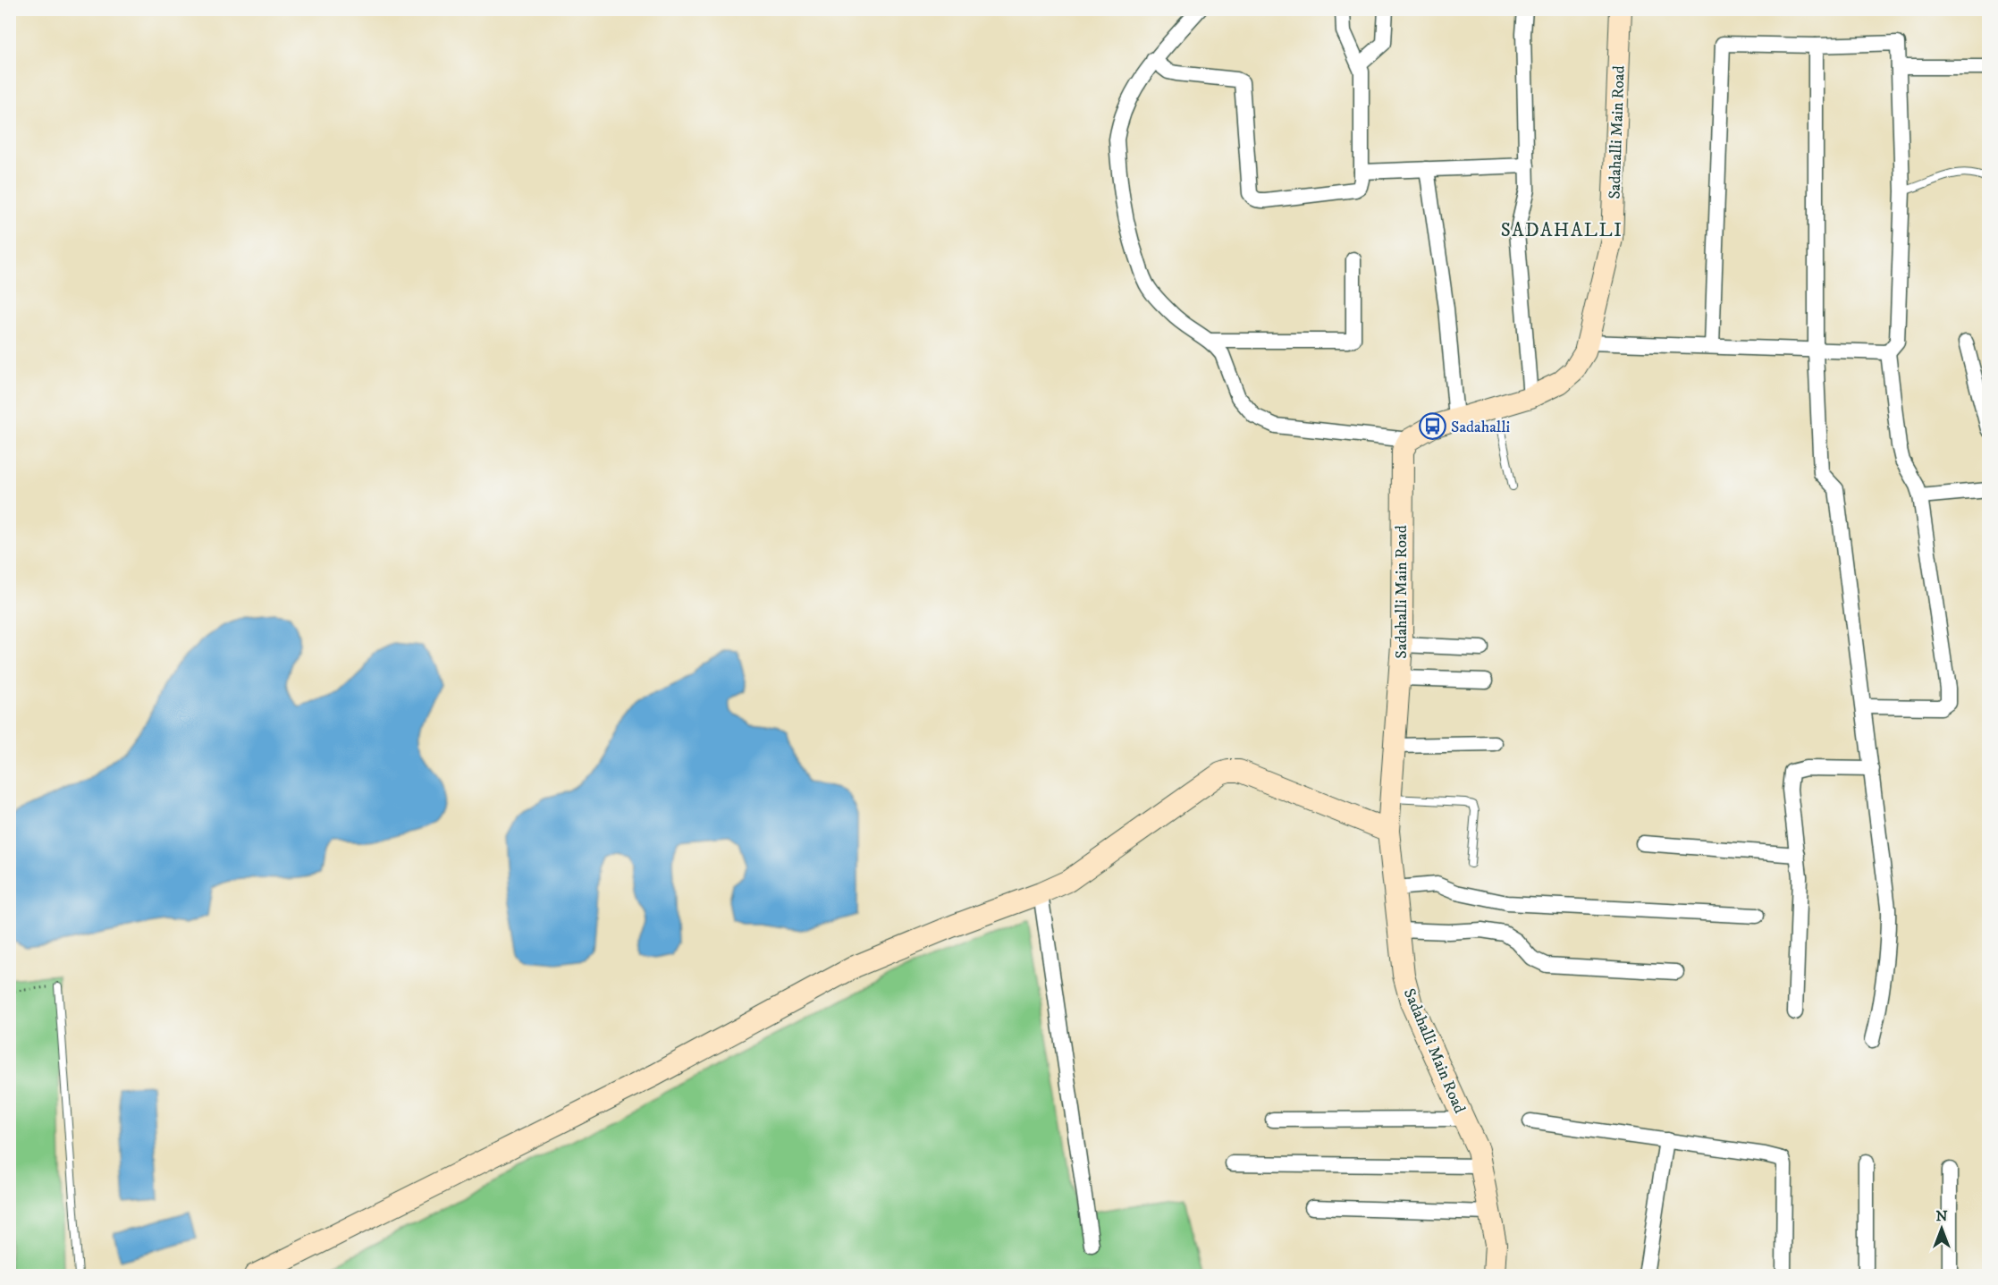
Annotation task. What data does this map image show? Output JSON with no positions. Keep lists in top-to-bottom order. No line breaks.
{"streets":{"street":["Sadahalli Main Road"]},"districts":["SADAHALLI"],"places":{"bus stop":["Sadahalli"]},"north":"top"}
